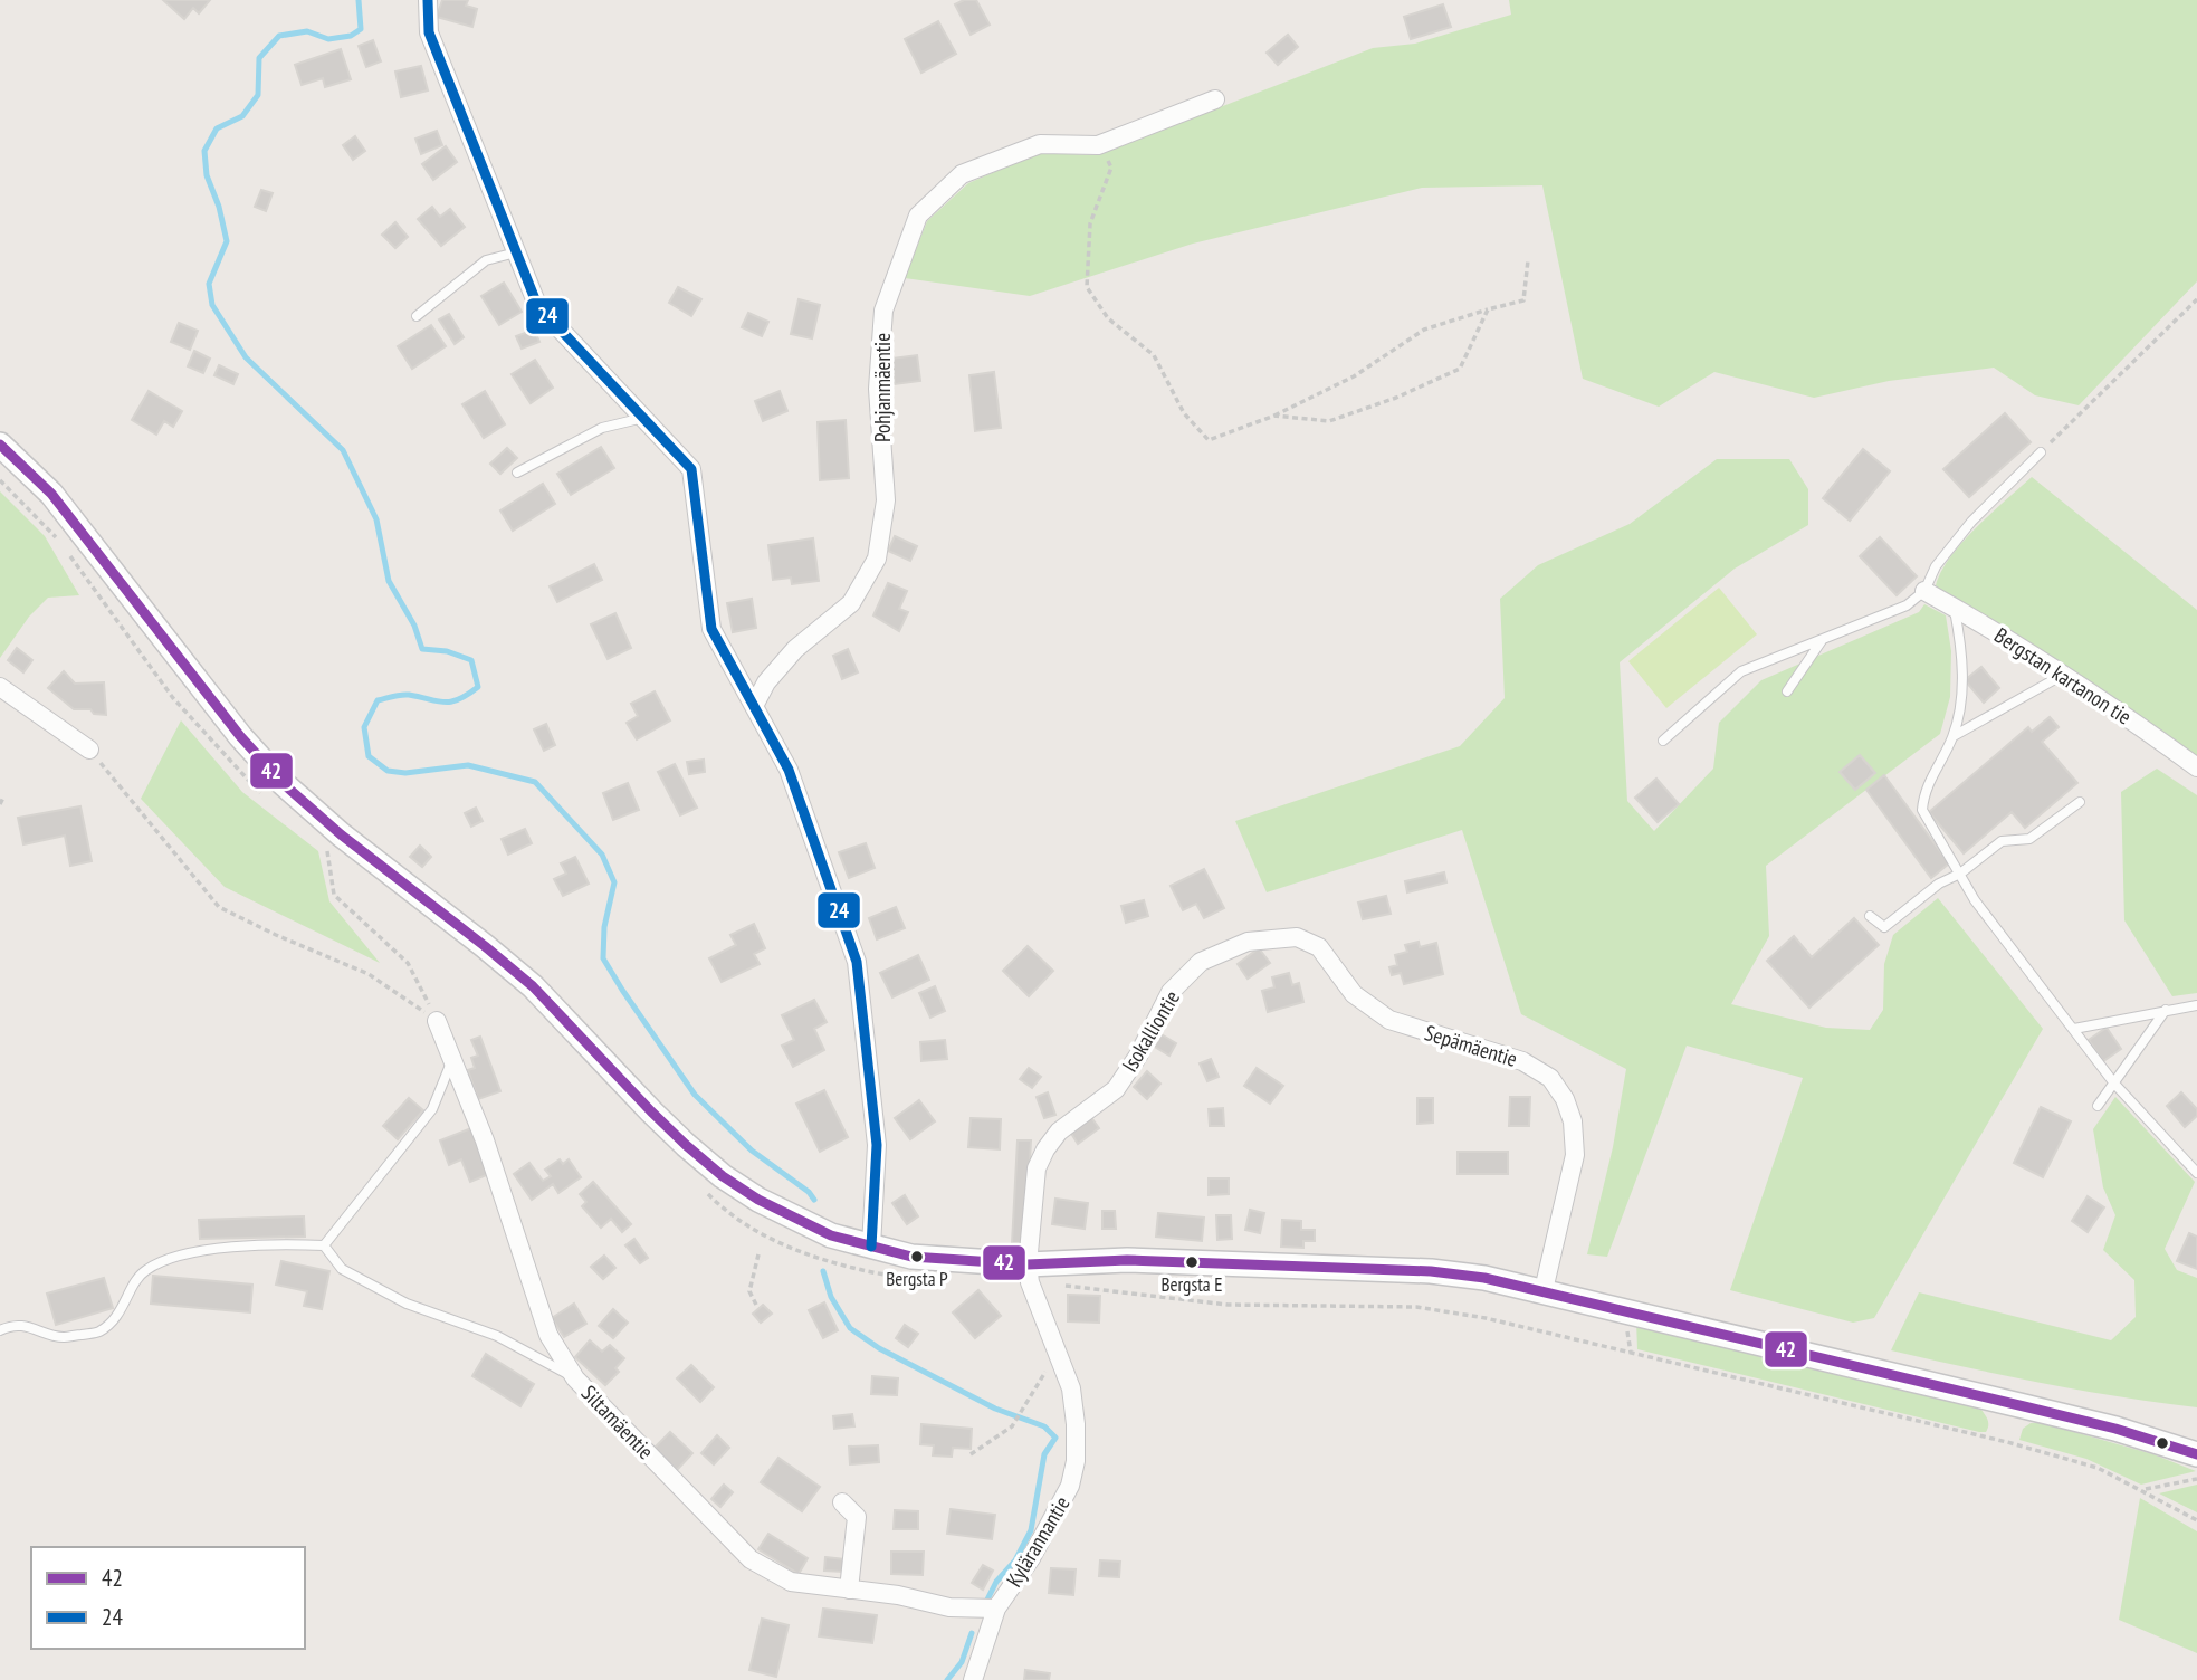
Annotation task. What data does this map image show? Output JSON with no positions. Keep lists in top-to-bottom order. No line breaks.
{"streets":{"street":["Pohjanmäentie","Bergstan kartanon tie","Isokalliontie","Sepämäentie","Siltamäentie","Kylärannantie"]},"crossings":[["Isokalliontie","Sepämäentie"],["Isokalliontie","Kylärannantie"],["Siltamäentie","Kylärannantie"]],"places":["Bergsta P","Bergsta E"],"lines":["transit line 24","transit line 42"],"legend":["42","24"]}
